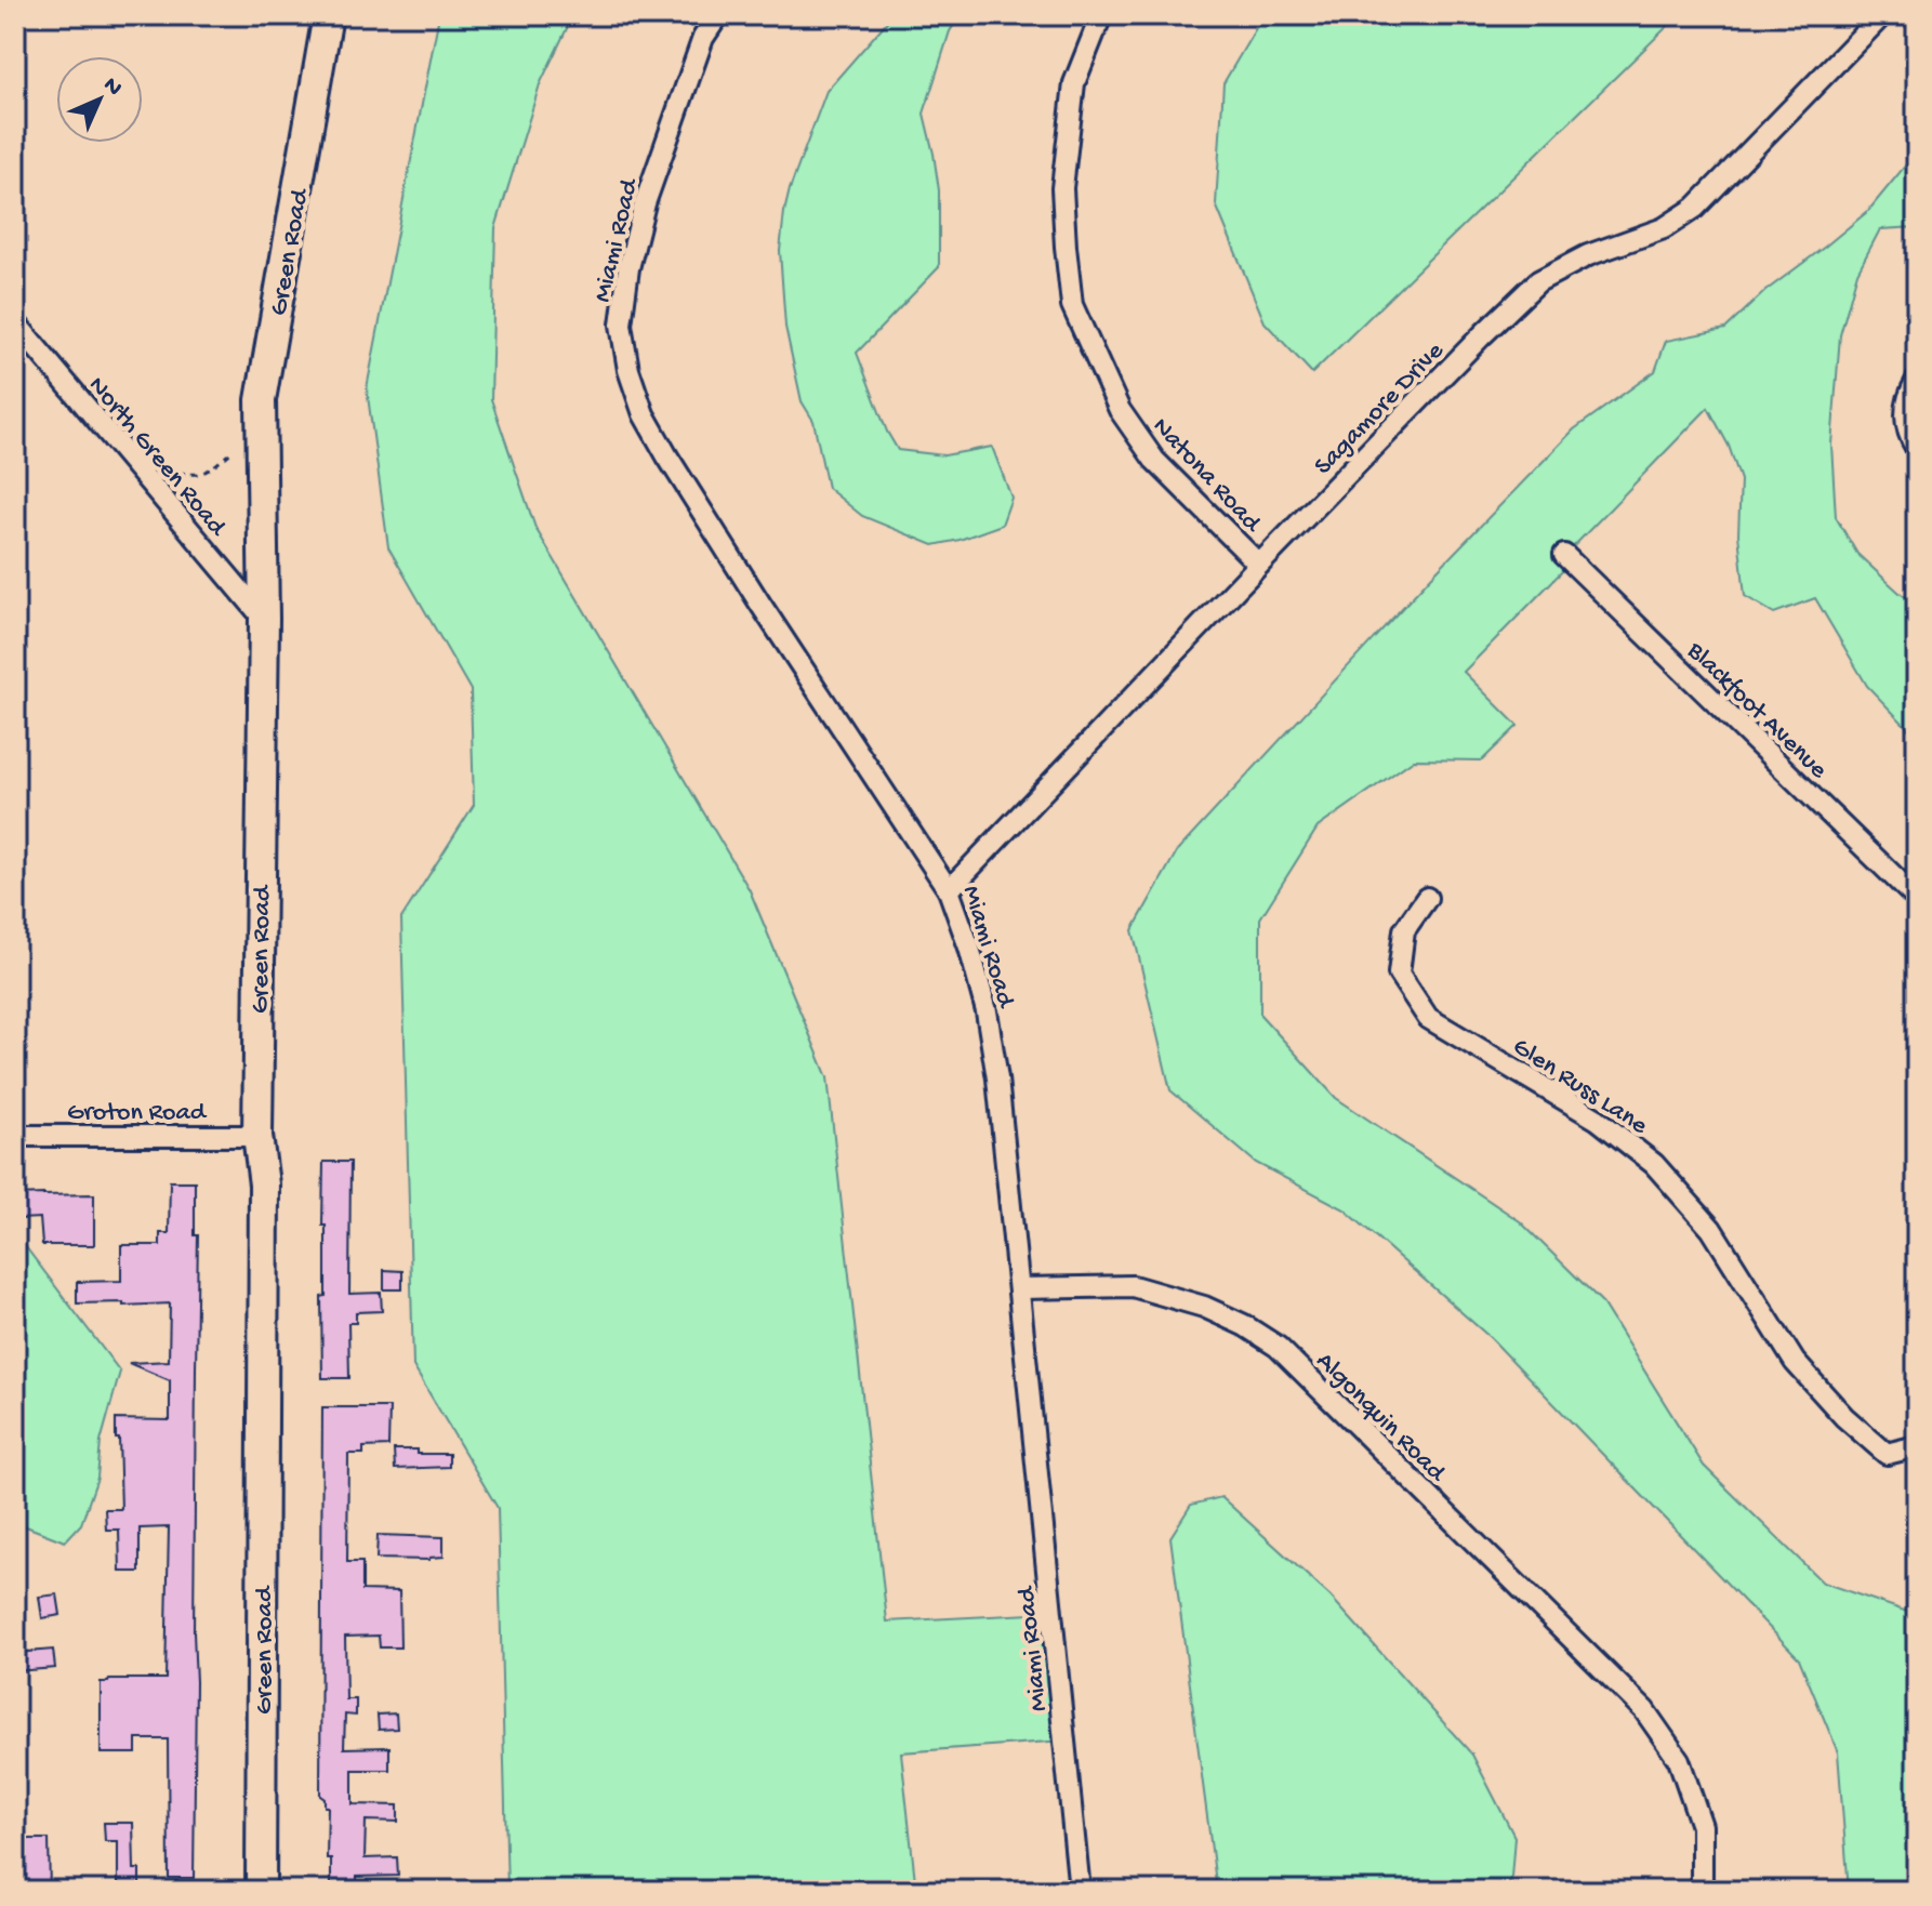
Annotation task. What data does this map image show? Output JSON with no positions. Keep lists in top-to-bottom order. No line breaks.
{"streets":{"main road":["Green Road"],"street":["Miami Road","Sagamore Drive","North Green Road","Natona Road","Blackfoot Avenue","Glen Russ Lane","Groton Road","Algonquin Road"]},"crossings":[["Miami Road","Sagamore Drive"],["Miami Road","Algonquin Road"],["Green Road","North Green Road"],["Green Road","Groton Road"],["Sagamore Drive","Natona Road"]],"north":"top right"}
